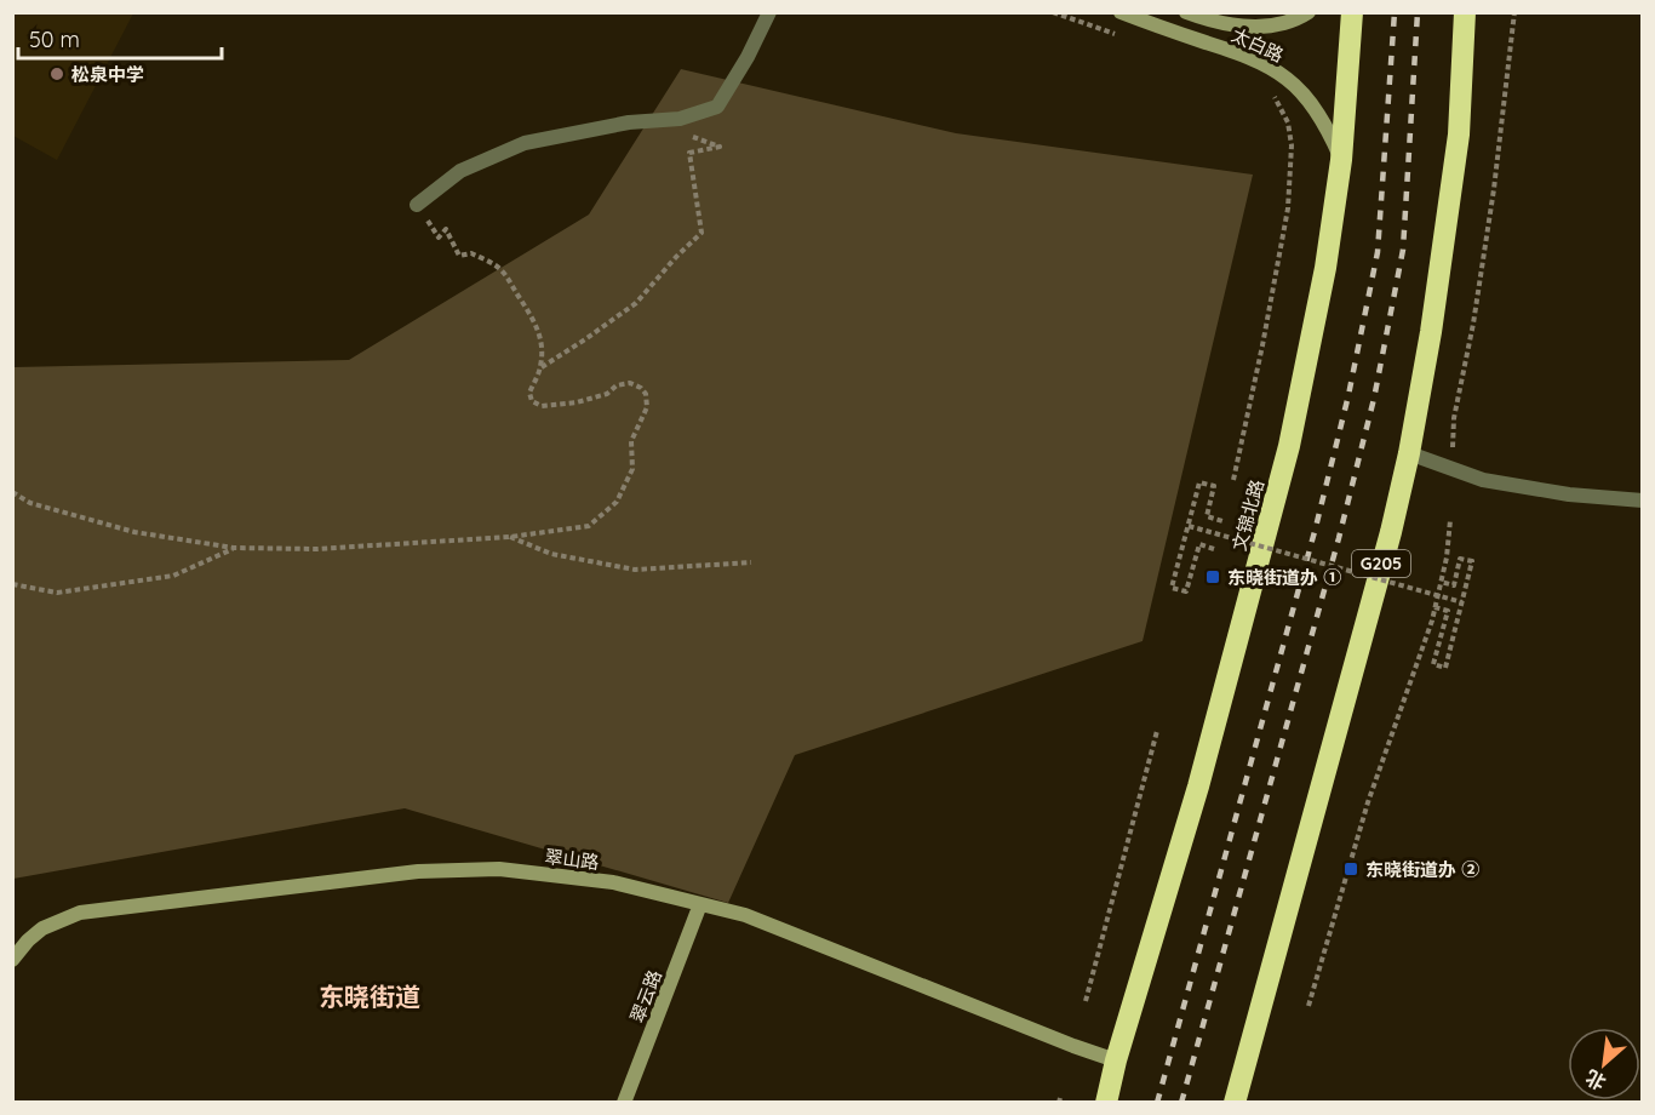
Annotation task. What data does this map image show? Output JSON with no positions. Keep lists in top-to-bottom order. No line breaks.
{"streets":{"highway":["文锦北路","G205"],"street":["太白路","翠山路","翠云路"]},"crossings":[["太白路","文锦北路"],["文锦北路","翠山路"],["翠山路","翠云路"]],"districts":["东晓街道"],"places":{"other":["松泉中学"],"transit":["东晓街道办 ①","东晓街道办 ②"]},"scale_bar":"50 m","north":"bottom left"}
